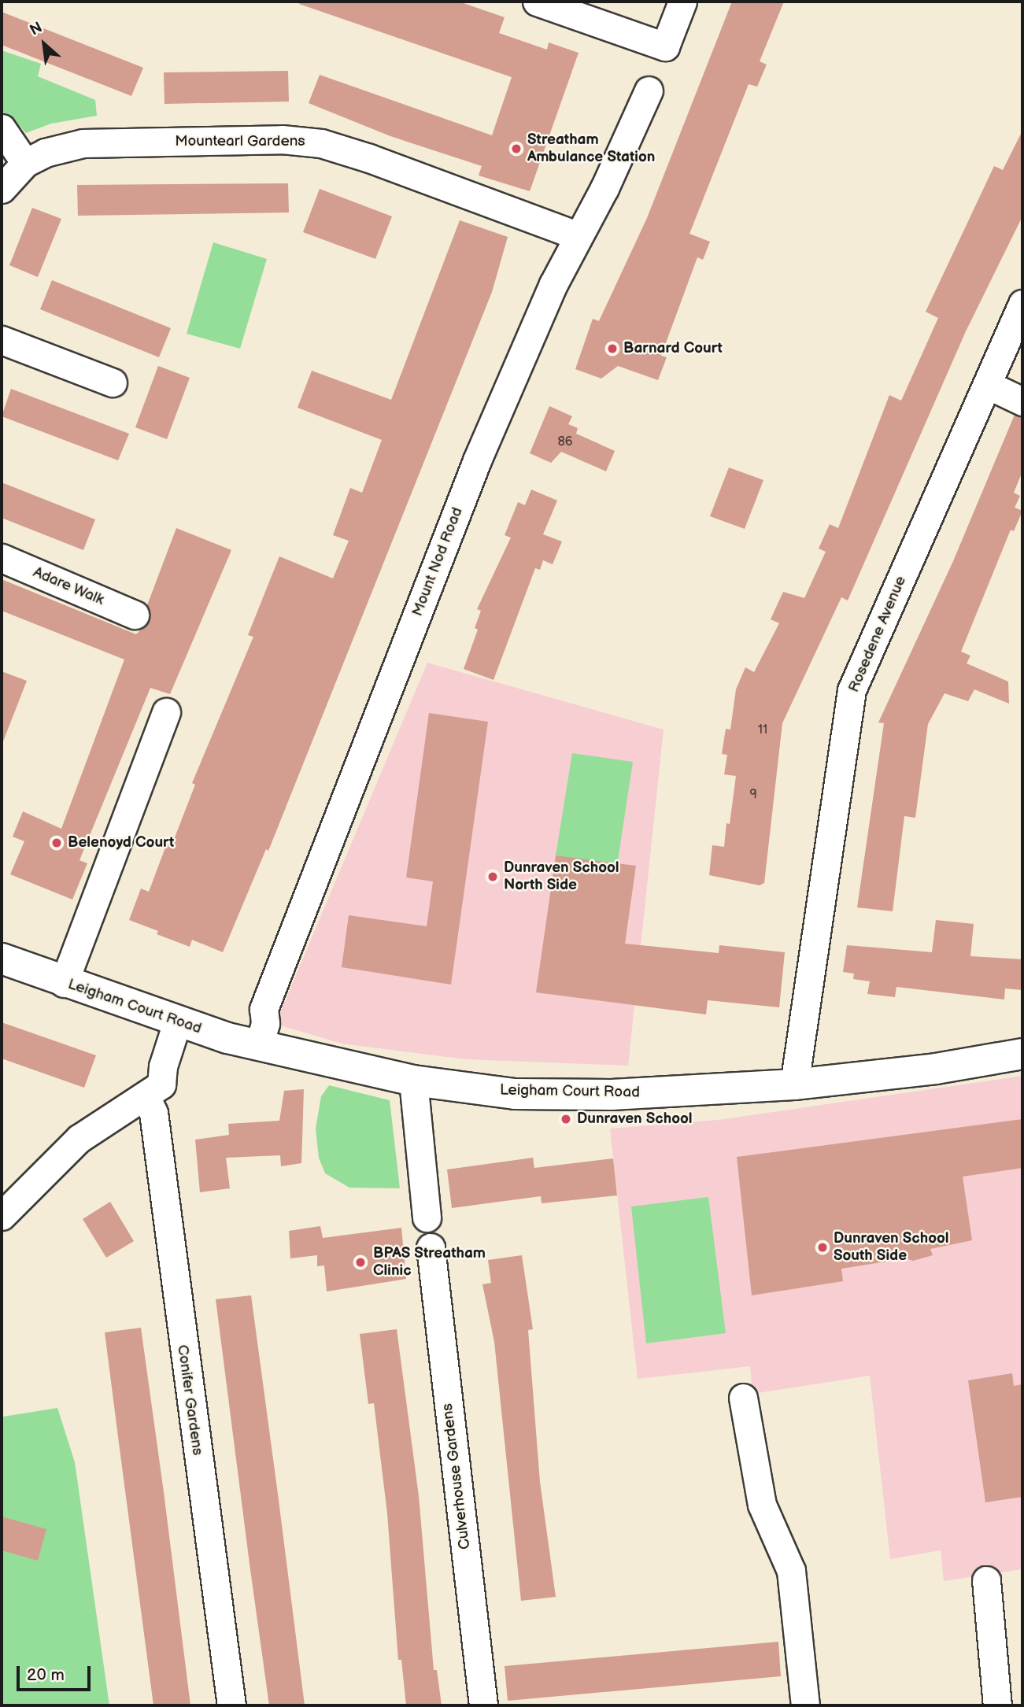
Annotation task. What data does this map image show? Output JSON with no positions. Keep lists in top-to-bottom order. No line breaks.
{"streets":{"street":["Mountearl Gardens","Mount Nod Road","Adare Walk","Rosedene Avenue","Leigham Court Road","Conifer Gardens","Culverhouse Gardens"]},"crossings":[["Mountearl Gardens","Mount Nod Road"],["Mount Nod Road","Leigham Court Road"],["Rosedene Avenue","Leigham Court Road"]],"places":["Streatham Ambulance Station","Barnard Court","Belenoyd Court","Dunraven School North Side","Dunraven School","Dunraven School South Side","BPAS Streatham Clinic"],"house_numbers":["86","11","9"],"scale_bar":"20 m","north":"top left"}
